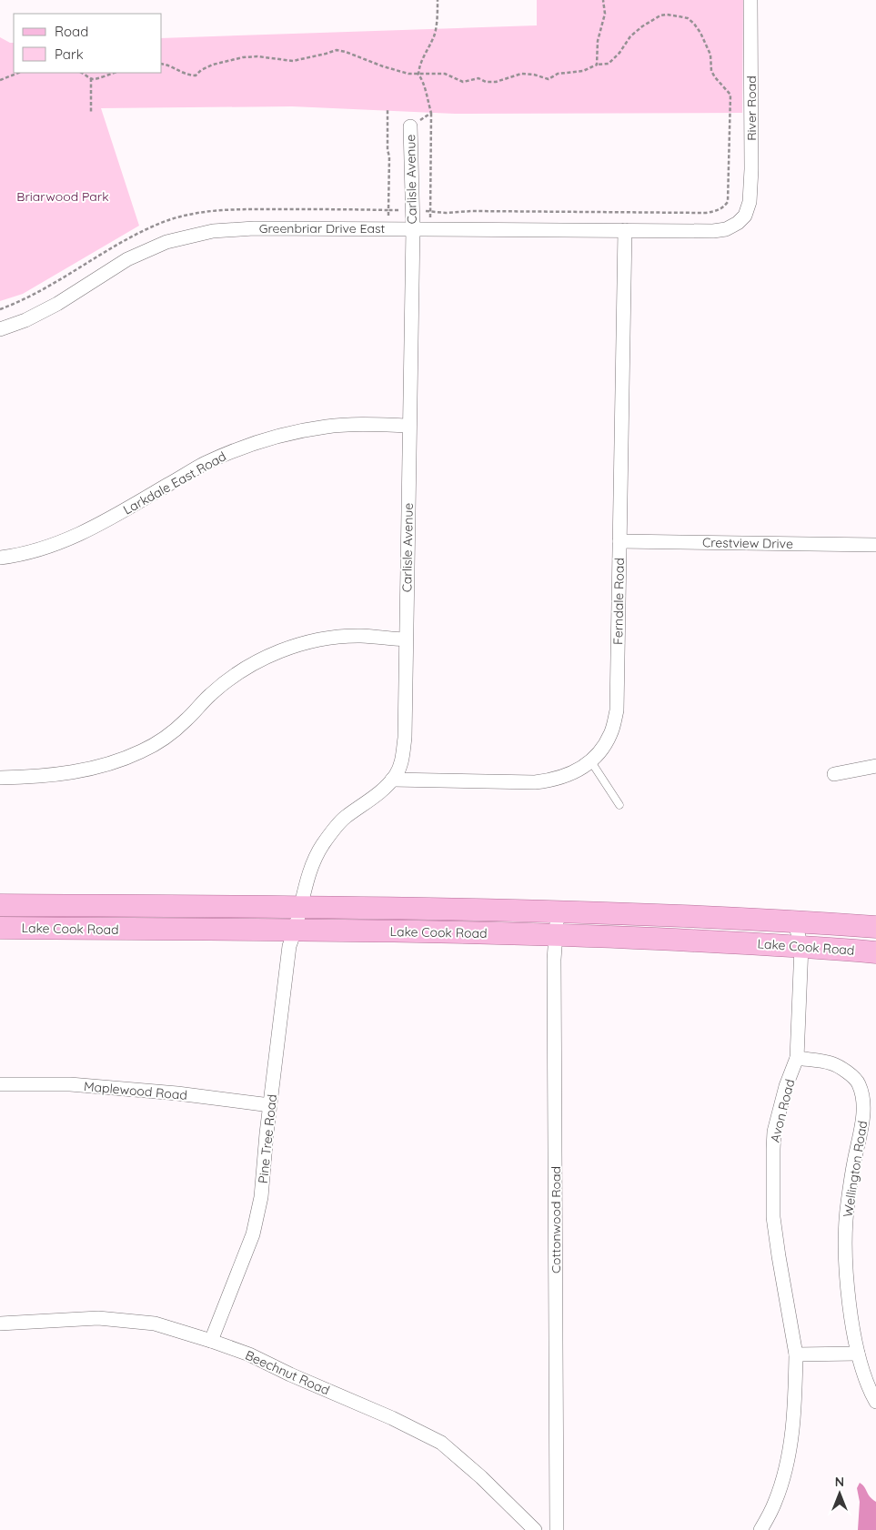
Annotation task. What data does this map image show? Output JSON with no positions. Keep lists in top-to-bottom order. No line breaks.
{"streets":{"main road":["Lake Cook Road"],"street":["River Road","Carlisle Avenue","Greenbriar Drive East","Larkdale East Road","Crestview Drive","Ferndale Road","Maplewood Road","Avon Road","Pine Tree Road","Wellington Road","Cottonwood Road","Beechnut Road"]},"crossings":[["River Road","Greenbriar Drive East"],["Carlisle Avenue","Greenbriar Drive East"],["Carlisle Avenue","Larkdale East Road"],["Carlisle Avenue","Ferndale Road"],["Carlisle Avenue","Lake Cook Road"],["Carlisle Avenue","Pine Tree Road"],["Greenbriar Drive East","Ferndale Road"],["Crestview Drive","Ferndale Road"],["Lake Cook Road","Avon Road"],["Lake Cook Road","Pine Tree Road"],["Lake Cook Road","Cottonwood Road"],["Maplewood Road","Pine Tree Road"],["Avon Road","Wellington Road"],["Pine Tree Road","Beechnut Road"]],"parks":["Briarwood Park"],"legend":["Road","Park"],"north":"top"}
